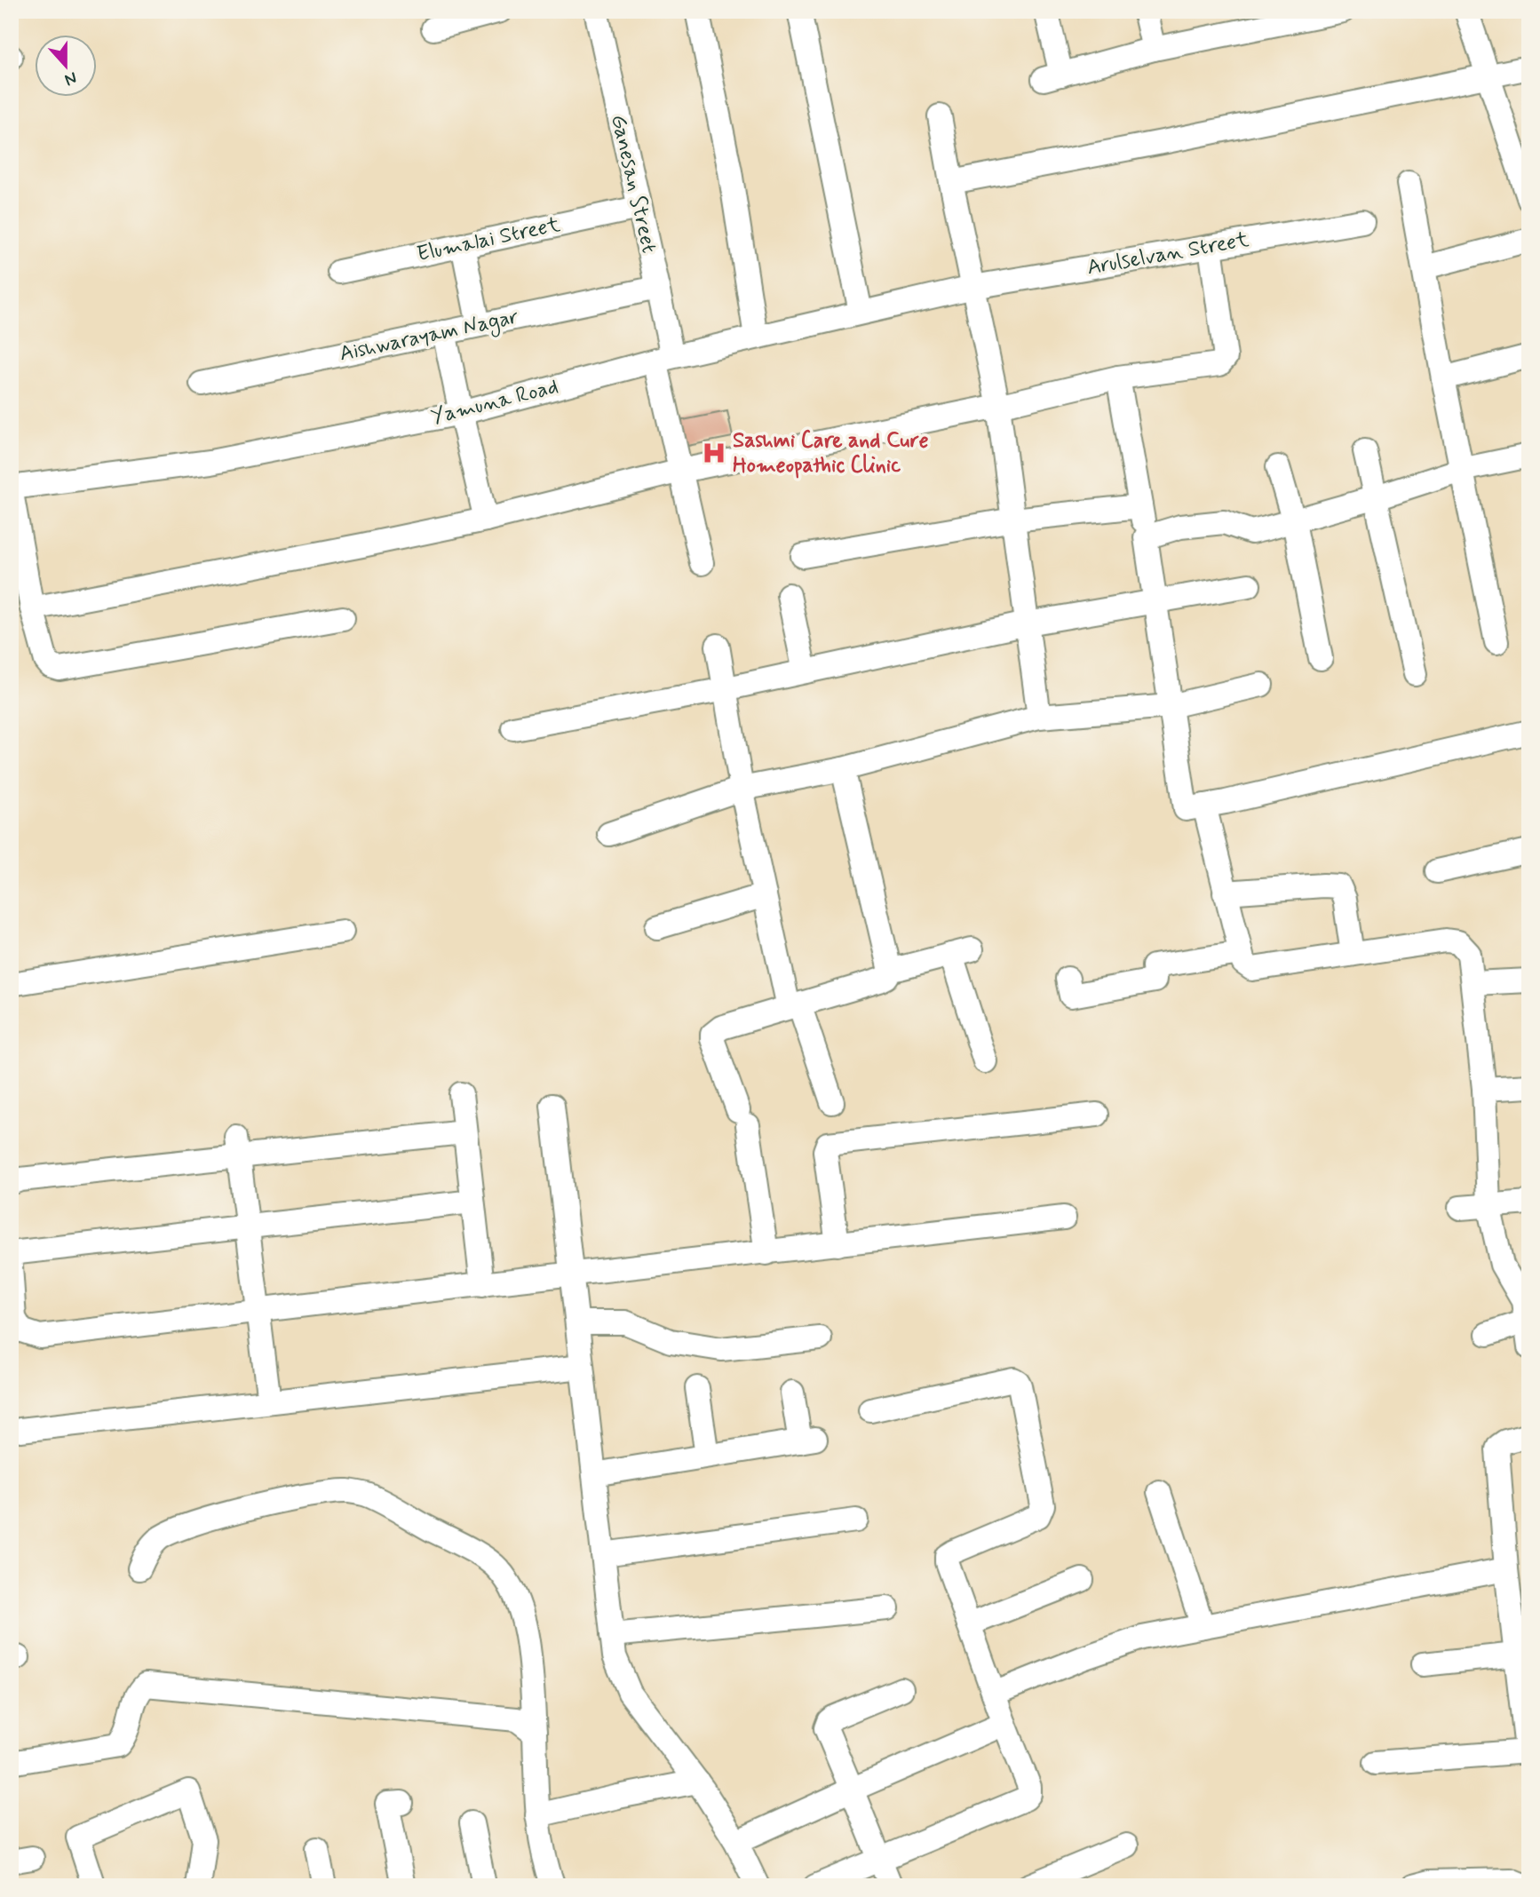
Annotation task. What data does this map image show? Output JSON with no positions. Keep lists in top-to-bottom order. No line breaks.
{"streets":{"street":["Ganesan Street","Elumalai Street","Arulselvan Street","Aishwarayam Nagar","Yamuna Road"]},"crossings":[["Ganesan Street","Elumalai Street"],["Ganesan Street","Aishwarayam Nagar"],["Ganesan Street","Yamuna Road"],["Arulselvan Street","Yamuna Road"]],"places":{"hospital":["Sashmi Care and Cure Homeopathic Clinic"]},"north":"bottom"}
